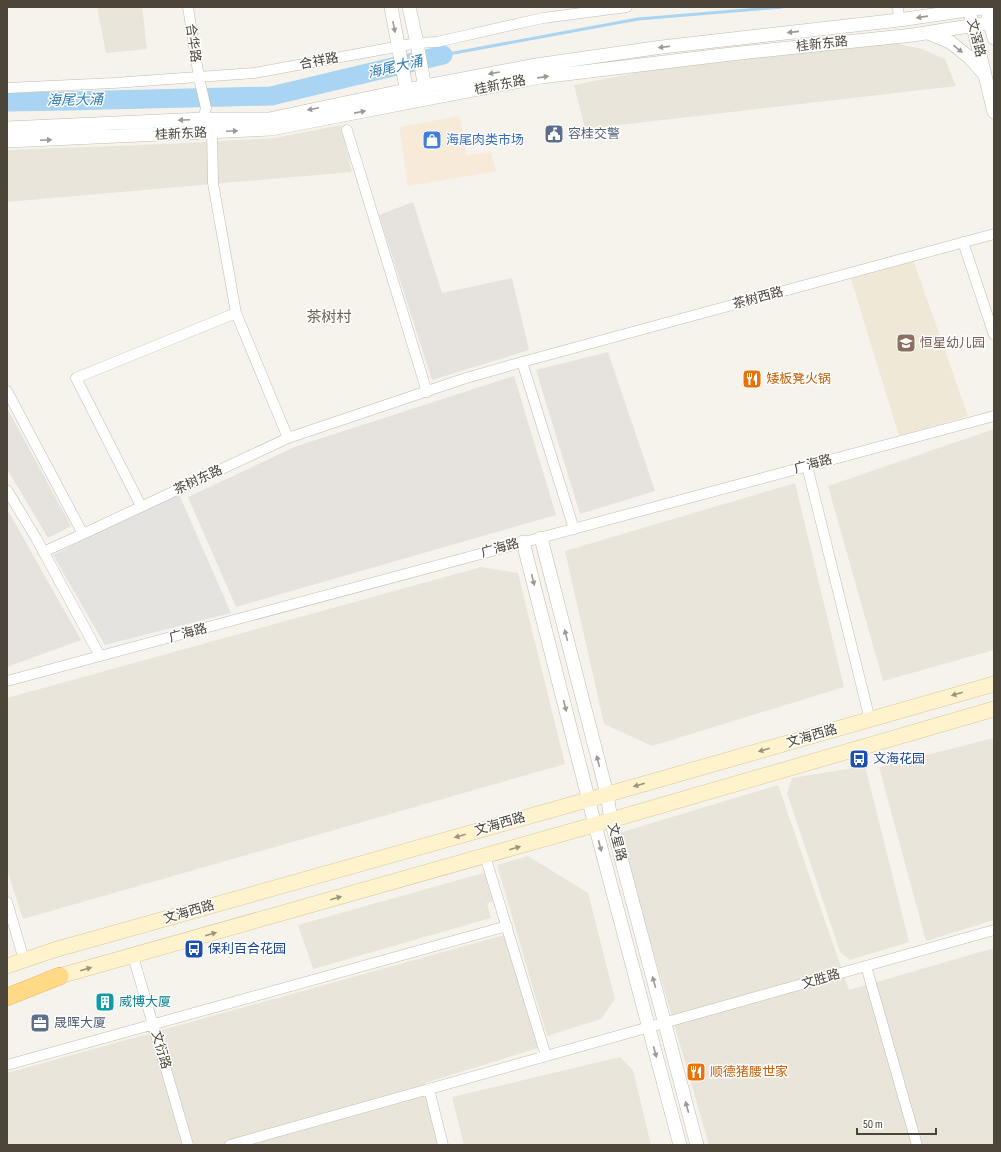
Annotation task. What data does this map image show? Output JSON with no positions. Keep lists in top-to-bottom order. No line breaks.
{"streets":{"main road":["文海西路"],"street":["文滘路","合华路","桂新东路","合祥路","茶树西路","广海路","茶树东路","文星路","文胜路","文衍路"]},"crossings":[["文滘路","桂新东路"],["合华路","桂新东路"],["合华路","合祥路"],["茶树西路","茶树东路"],["广海路","文星路"],["文海西路","文星路"],["文海西路","文衍路"],["文星路","文胜路"]],"districts":["茶树村"],"water":["海尾大涌"],"places":{"public building":["容桂交警"],"shop":["海尾肉类市场"],"school or university":["恒星幼儿园"],"restaurant":["矮板凳火锅","顺德猪腰世家"],"bus stop":["文海花园","保利百合花园"],"building":["威博大厦"],"office":["晟晖大厦"]},"scale_bar":"50 m"}
